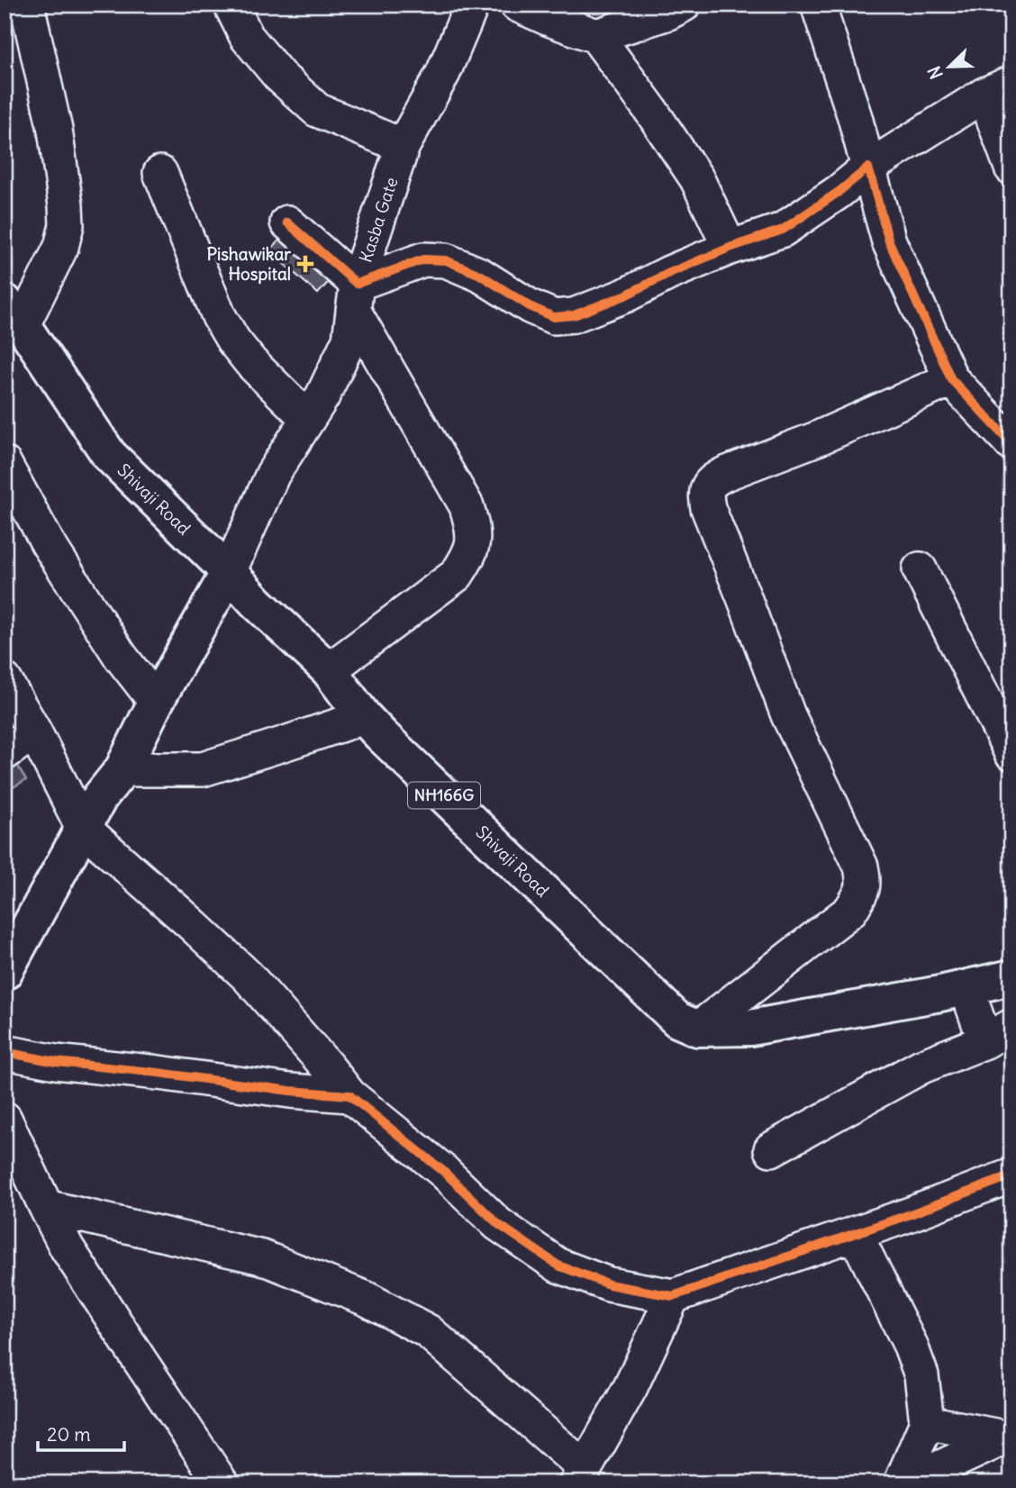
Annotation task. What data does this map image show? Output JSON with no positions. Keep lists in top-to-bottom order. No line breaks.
{"streets":{"main road":["Shivaji Road","NH166G"],"street":["Kasba Gate"]},"crossings":[["Kasba Gate","Shivaji Road"]],"places":{"health":["Pishawikar Hospital"]},"scale_bar":"20 m","north":"bottom left"}
